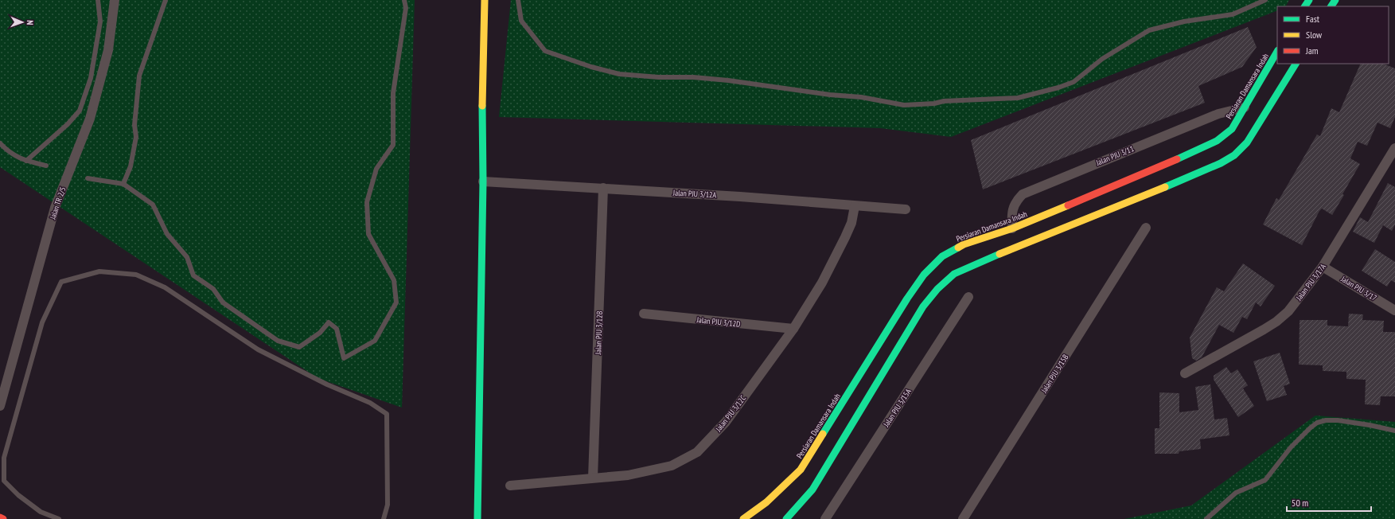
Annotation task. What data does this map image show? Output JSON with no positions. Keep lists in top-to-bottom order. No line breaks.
{"streets":{"main road":["Persiaran Damansara Indah"],"street":["Jalan PJU 3/11","Jalan PJU 3/12A","Jalan TR 2/5","Jalan PJU 3/17A","Jalan PJU 3/17","Jalan PJU 3/12D","Jalan PJU 3/12B","Jalan PJU 3/15B","Jalan PJU 3/15A","Jalan PJU 3/12C"]},"crossings":[["Persiaran Damansara Indah","Jalan PJU 3/11"],["Jalan PJU 3/12A","Jalan PJU 3/12B"],["Jalan PJU 3/12A","Jalan PJU 3/12C"],["Jalan PJU 3/17A","Jalan PJU 3/17"],["Jalan PJU 3/12D","Jalan PJU 3/12C"],["Jalan PJU 3/12B","Jalan PJU 3/12C"]],"legend":["Fast","Slow","Jam"],"scale_bar":"50 m","north":"right"}
